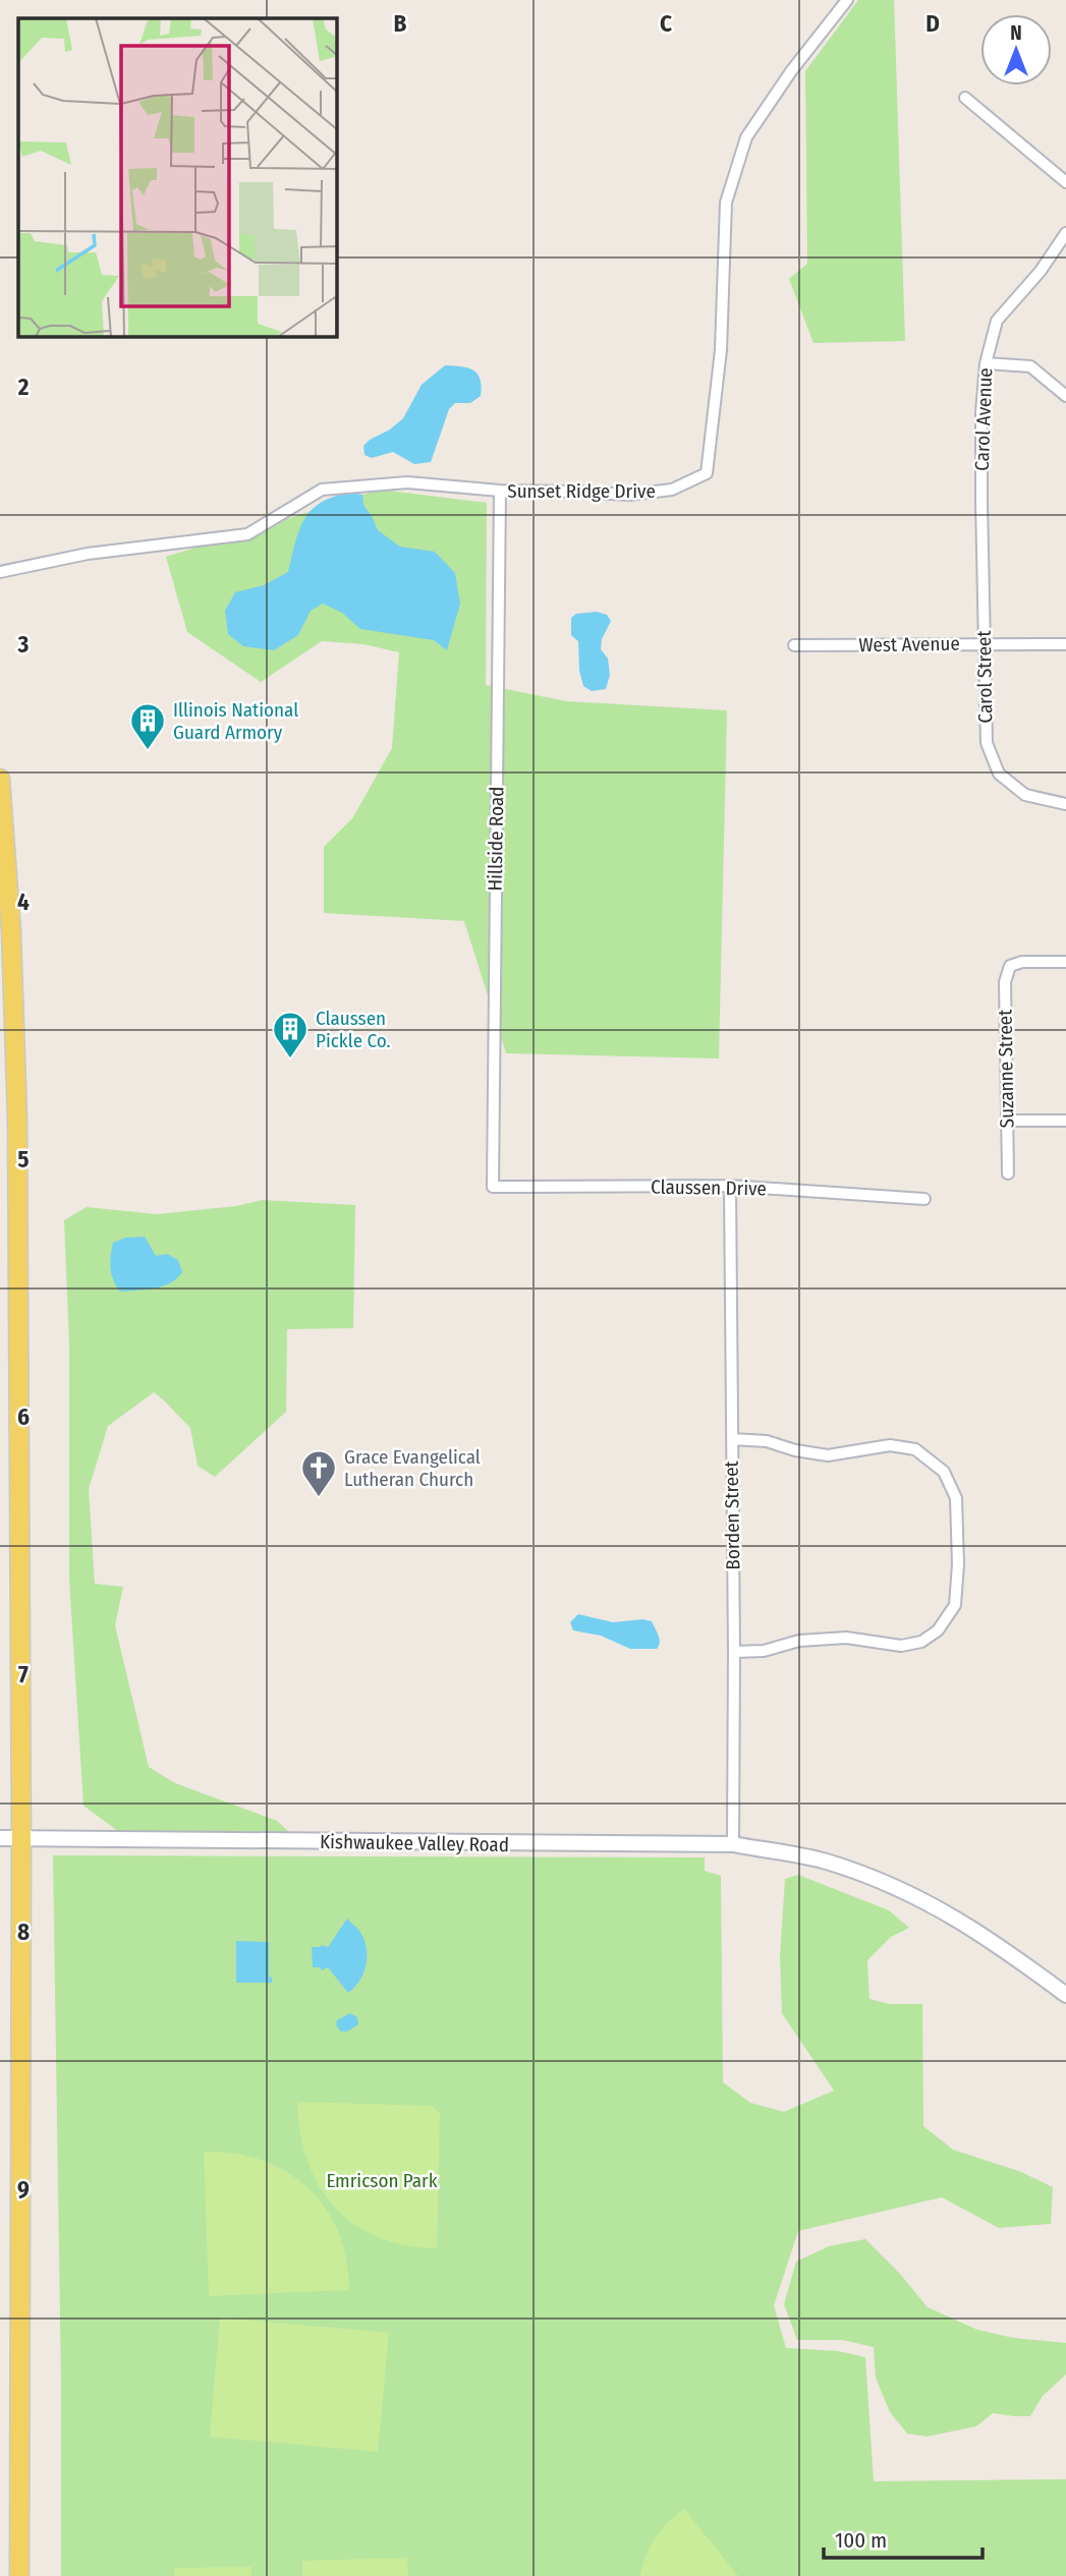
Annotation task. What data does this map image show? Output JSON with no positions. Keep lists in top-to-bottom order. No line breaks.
{"streets":{"street":["Carol Avenue","Sunset Ridge Drive","West Avenue","Carol Street","Hillside Road","Suzanne Street","Claussen Drive","Borden Street","Kishwaukee Valley Road"]},"crossings":[["Carol Avenue","Carol Street"],["Sunset Ridge Drive","Hillside Road"],["West Avenue","Carol Street"],["Hillside Road","Claussen Drive"],["Claussen Drive","Borden Street"],["Borden Street","Kishwaukee Valley Road"]],"parks":["Emricson Park"],"places":{"building":["Illinois National Guard Armory","Claussen Pickle Co."],"church":["Grace Evangelical Lutheran Church"]},"scale_bar":"100 m","north":"top","grid":{"columns":["B","C","D"],"rows":["2","3","4","5","6","7","8","9"]}}
